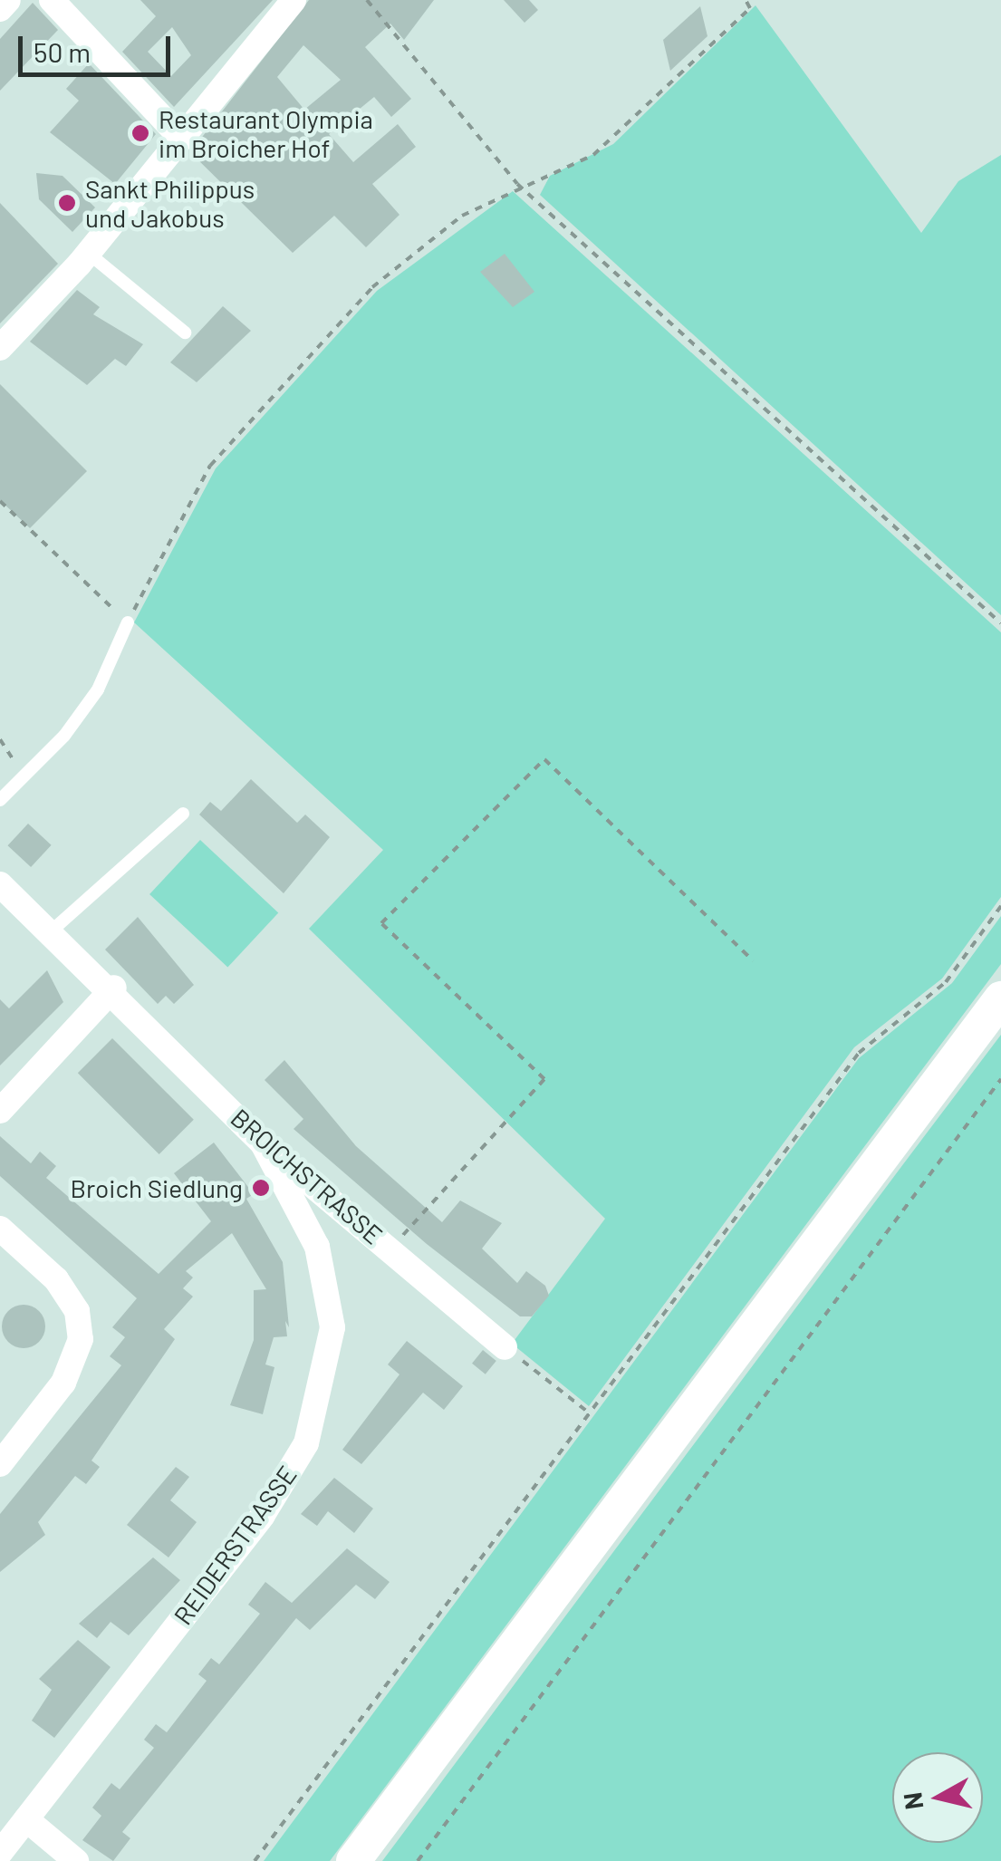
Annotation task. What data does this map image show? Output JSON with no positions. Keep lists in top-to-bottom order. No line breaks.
{"streets":{"street":["BROICHSTRASSE","REIDERSTRASSE"]},"crossings":[["BROICHSTRASSE","REIDERSTRASSE"]],"places":["Restaurant Olympia im Broicher Hof","Sankt Philippus und Jakobus","Broich Siedlung"],"scale_bar":"50 m","north":"left"}
